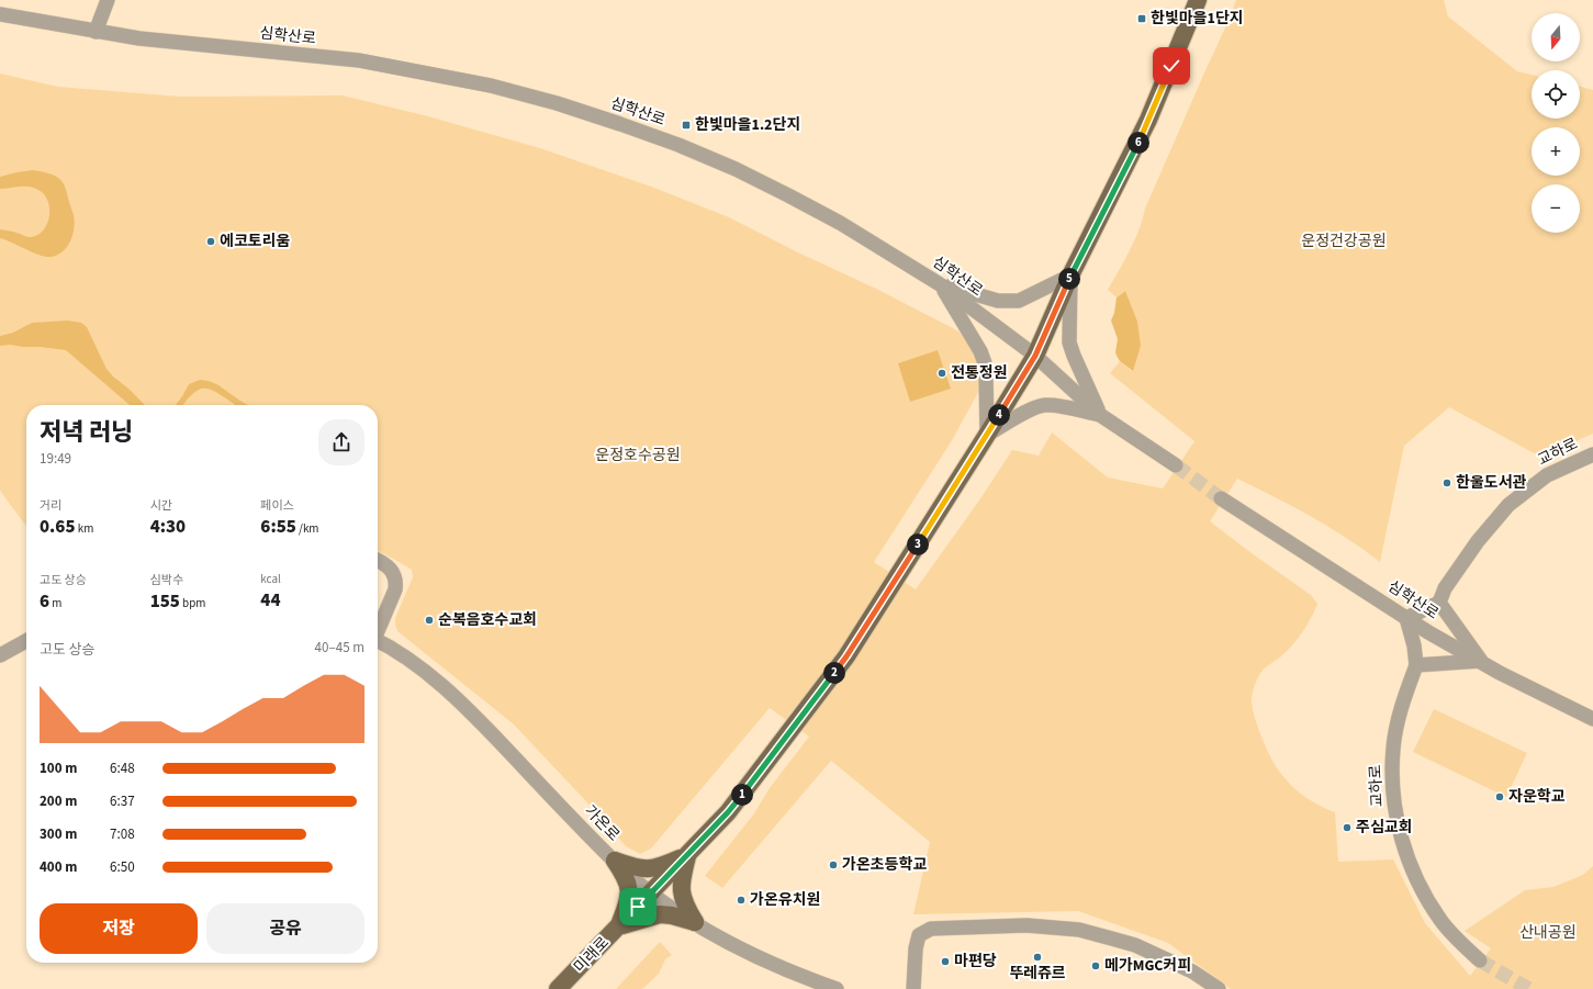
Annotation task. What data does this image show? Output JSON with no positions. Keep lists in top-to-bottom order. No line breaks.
{"streets":{"main road":["미래로"],"street":["심학산로","교하로","가온로"]},"crossings":[["가온로","미래로"]],"parks":["운정건강공원","운정호수공원","산내공원"],"places":{"transit":["한빛마을1단지","한빛마을1.2단지"],"other":["에코토리움","전통정원","한울도서관","순복음호수교회","자운학교","주심교회","가온초등학교","가온유치원","뚜레쥬르","마편당","메가MGC커피"]},"north":"bottom","page":{"map_buttons":["+","−"],"pins":["6","5","4","3","2","1"],"heading":["저녁 러닝","19:49"],"stats":[["거리","0.65 km"],["시간","4:30"],["페이스","6:55 /km"],["고도 상승","6 m"],["심박수","155 bpm"],["kcal","44"]],"chart":["고도 상승","40–45 m"],"list":[{"name":"100 m","note":"6:48"},{"name":"200 m","note":"6:37"},{"name":"300 m","note":"7:08"},{"name":"400 m","note":"6:50"}],"buttons":["저장","공유"]}}
